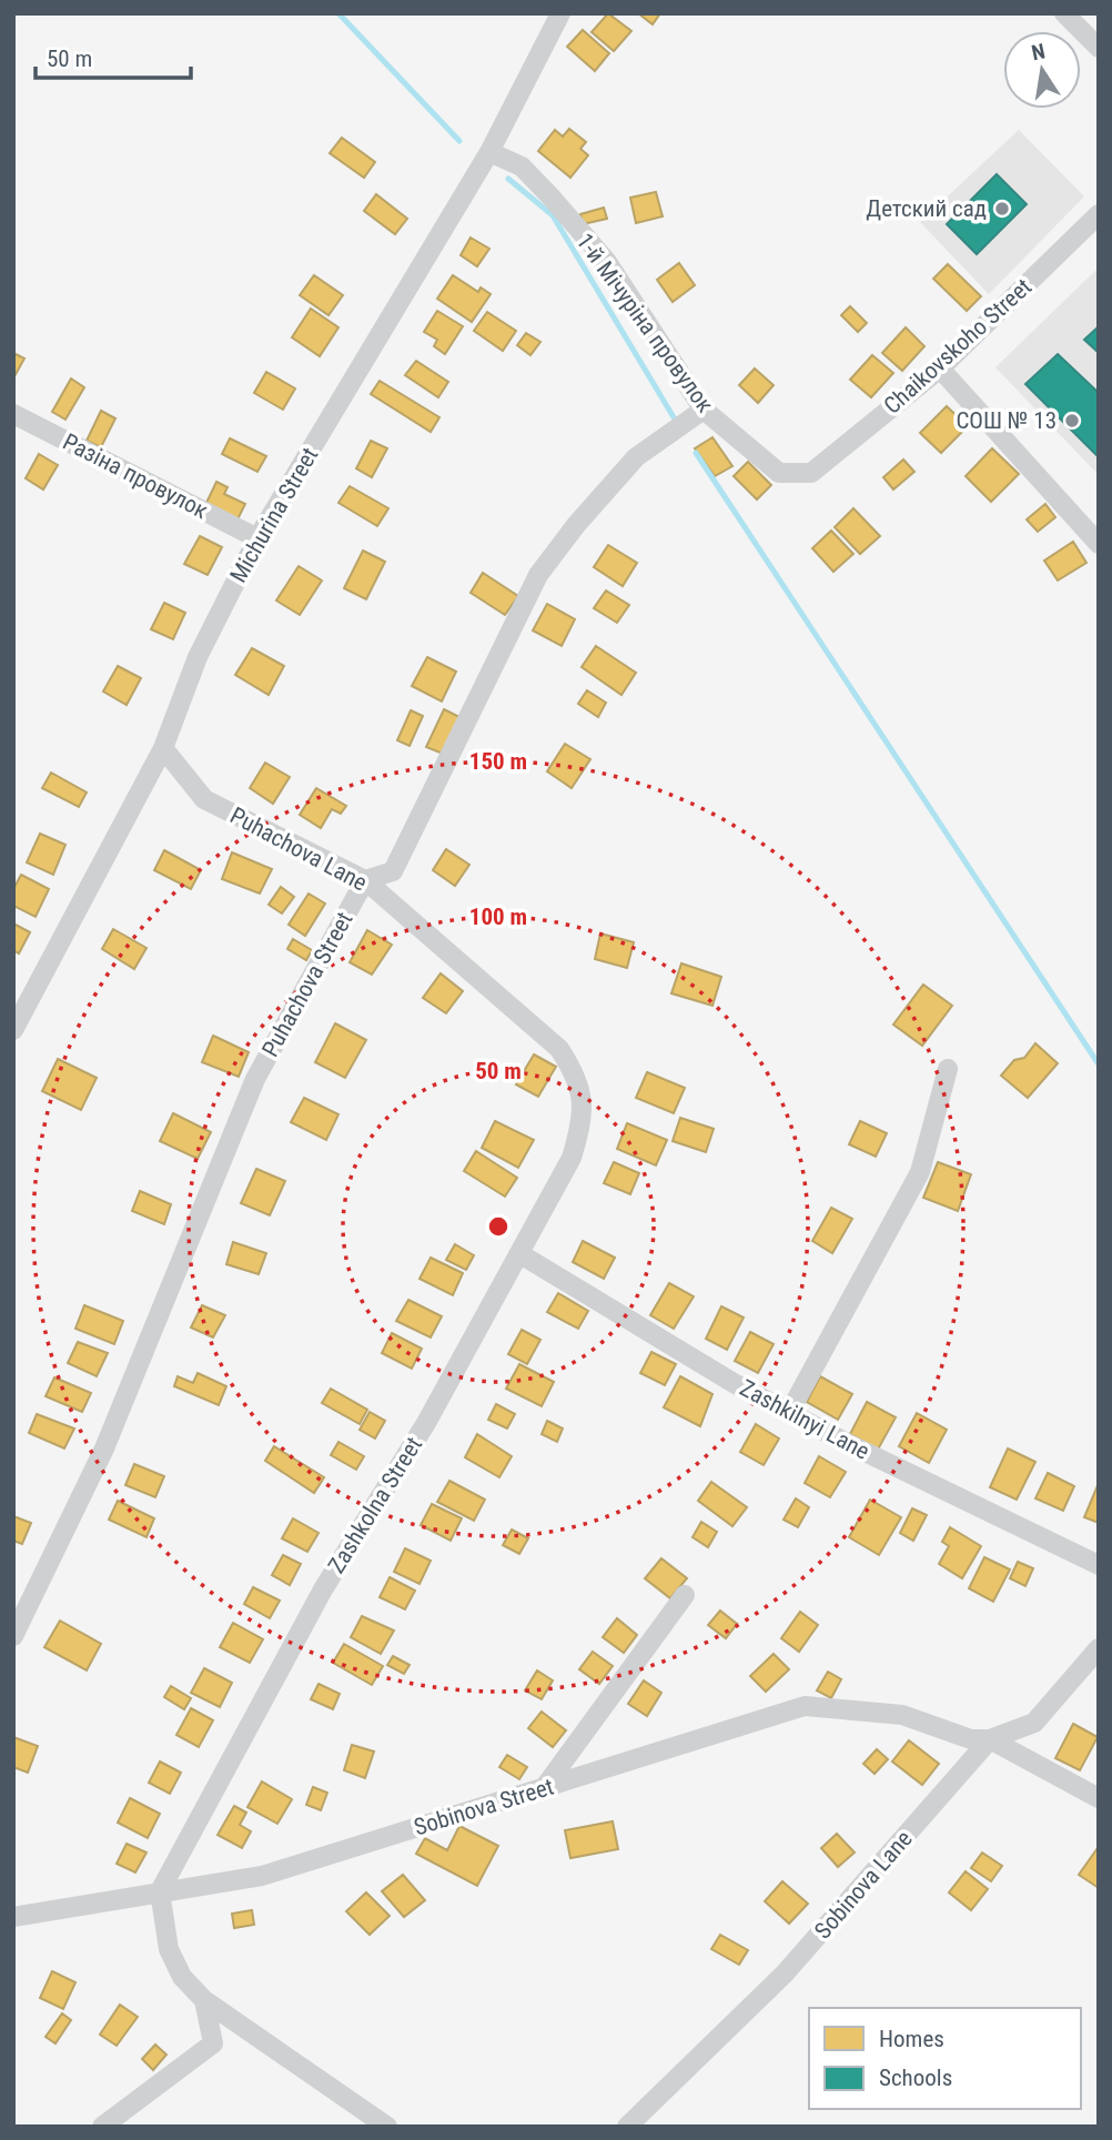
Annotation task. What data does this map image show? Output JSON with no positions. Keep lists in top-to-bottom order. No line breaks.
{"streets":{"street":["1-й Мічуріна провулок","Chaikovskoho Street","Разіна провулок","Michurina Street","Puhachova Lane","Puhachova Street","Zashkilnyi Lane","Zashkolna Street","Sobinova Street","Sobinova Lane"]},"crossings":[["1-й Мічуріна провулок","Chaikovskoho Street"],["1-й Мічуріна провулок","Michurina Street"],["Разіна провулок","Michurina Street"],["Michurina Street","Puhachova Lane"],["Puhachova Lane","Puhachova Street"],["Puhachova Lane","Zashkolna Street"],["Zashkilnyi Lane","Zashkolna Street"],["Zashkolna Street","Sobinova Street"],["Sobinova Street","Sobinova Lane"]],"places":["Детский сад","СОШ № 13"],"legend":["Homes","Schools"],"scale_bar":"50 m","north":"top","rings":["150 m","100 m","50 m"]}
